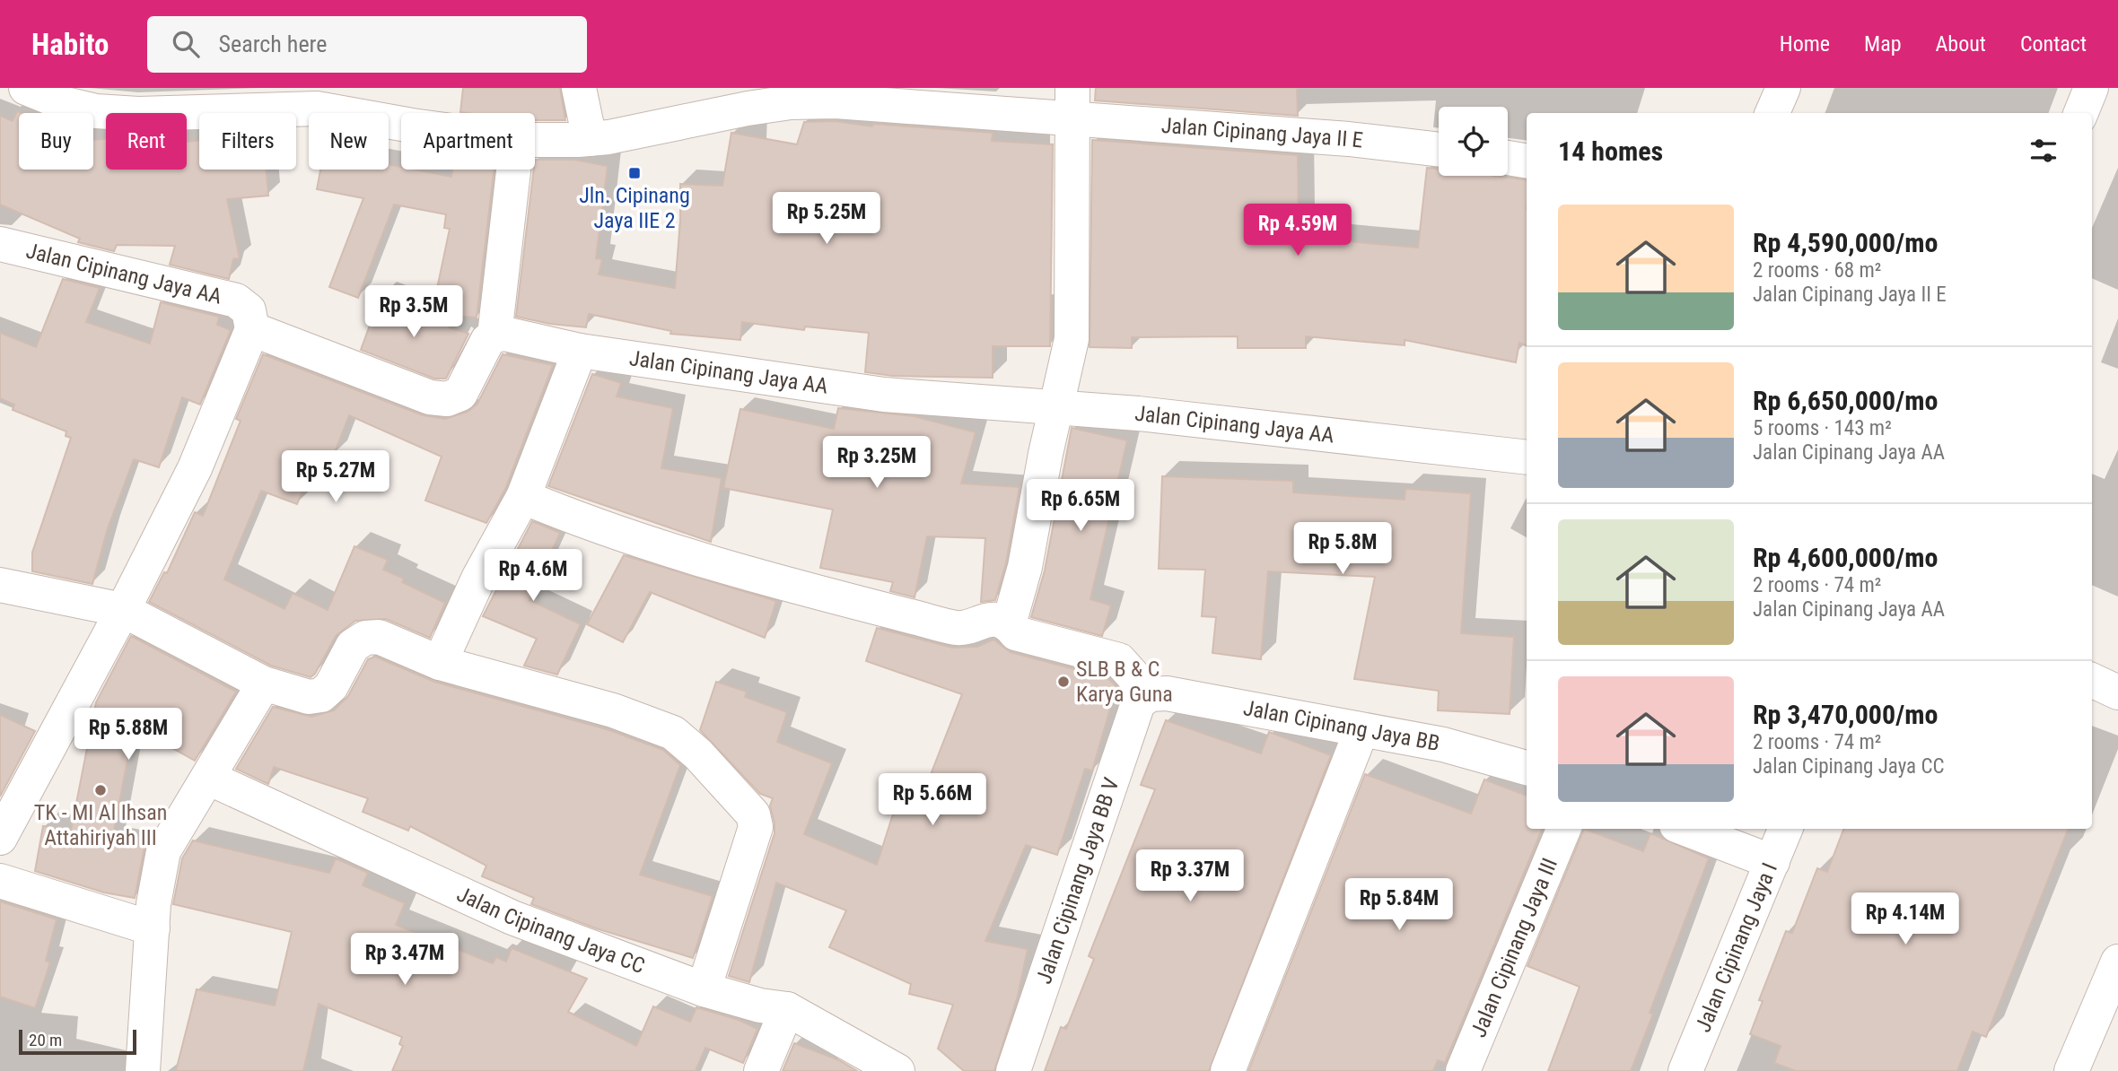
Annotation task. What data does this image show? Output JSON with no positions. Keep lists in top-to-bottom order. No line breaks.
{"streets":{"street":["Jalan Cipinang Jaya II E","Jalan Cipinang Jaya AA","Jalan Cipinang Jaya BB","Jalan Cipinang Jaya BB V","Jalan Cipinang Jaya CC","Jalan Cipinang Jaya III","Jalan Cipinang Jaya I"]},"crossings":[["Jalan Cipinang Jaya BB","Jalan Cipinang Jaya BB V"]],"places":{"transit":["Jln. Cipinang Jaya IIE 2"],"other":["SLB B & C Karya Guna","TK - MI Al Ihsan Attahiriyah III"]},"scale_bar":"20 m","page":{"header":"Habito","search":"Search here","nav":["Home","Map","About","Contact"],"chip":["Buy","Rent","Filters","New","Apartment"],"heading":"14 homes","list":[{"name":"Rp 4,590,000/mo","note":"2 rooms · 68 m² · Jalan Cipinang Jaya II E"},{"name":"Rp 6,650,000/mo","note":"5 rooms · 143 m² · Jalan Cipinang Jaya AA"},{"name":"Rp 4,600,000/mo","note":"2 rooms · 74 m² · Jalan Cipinang Jaya AA"},{"name":"Rp 3,470,000/mo","note":"2 rooms · 74 m² · Jalan Cipinang Jaya CC"}],"price":["Rp 5.25M","Rp 4.59M","Rp 3.5M","Rp 3.25M","Rp 5.27M","Rp 6.65M","Rp 5.8M","Rp 4.6M","Rp 5.88M","Rp 5.66M","Rp 3.37M","Rp 5.84M","Rp 4.14M","Rp 3.47M"],"scale":"20 m"}}
